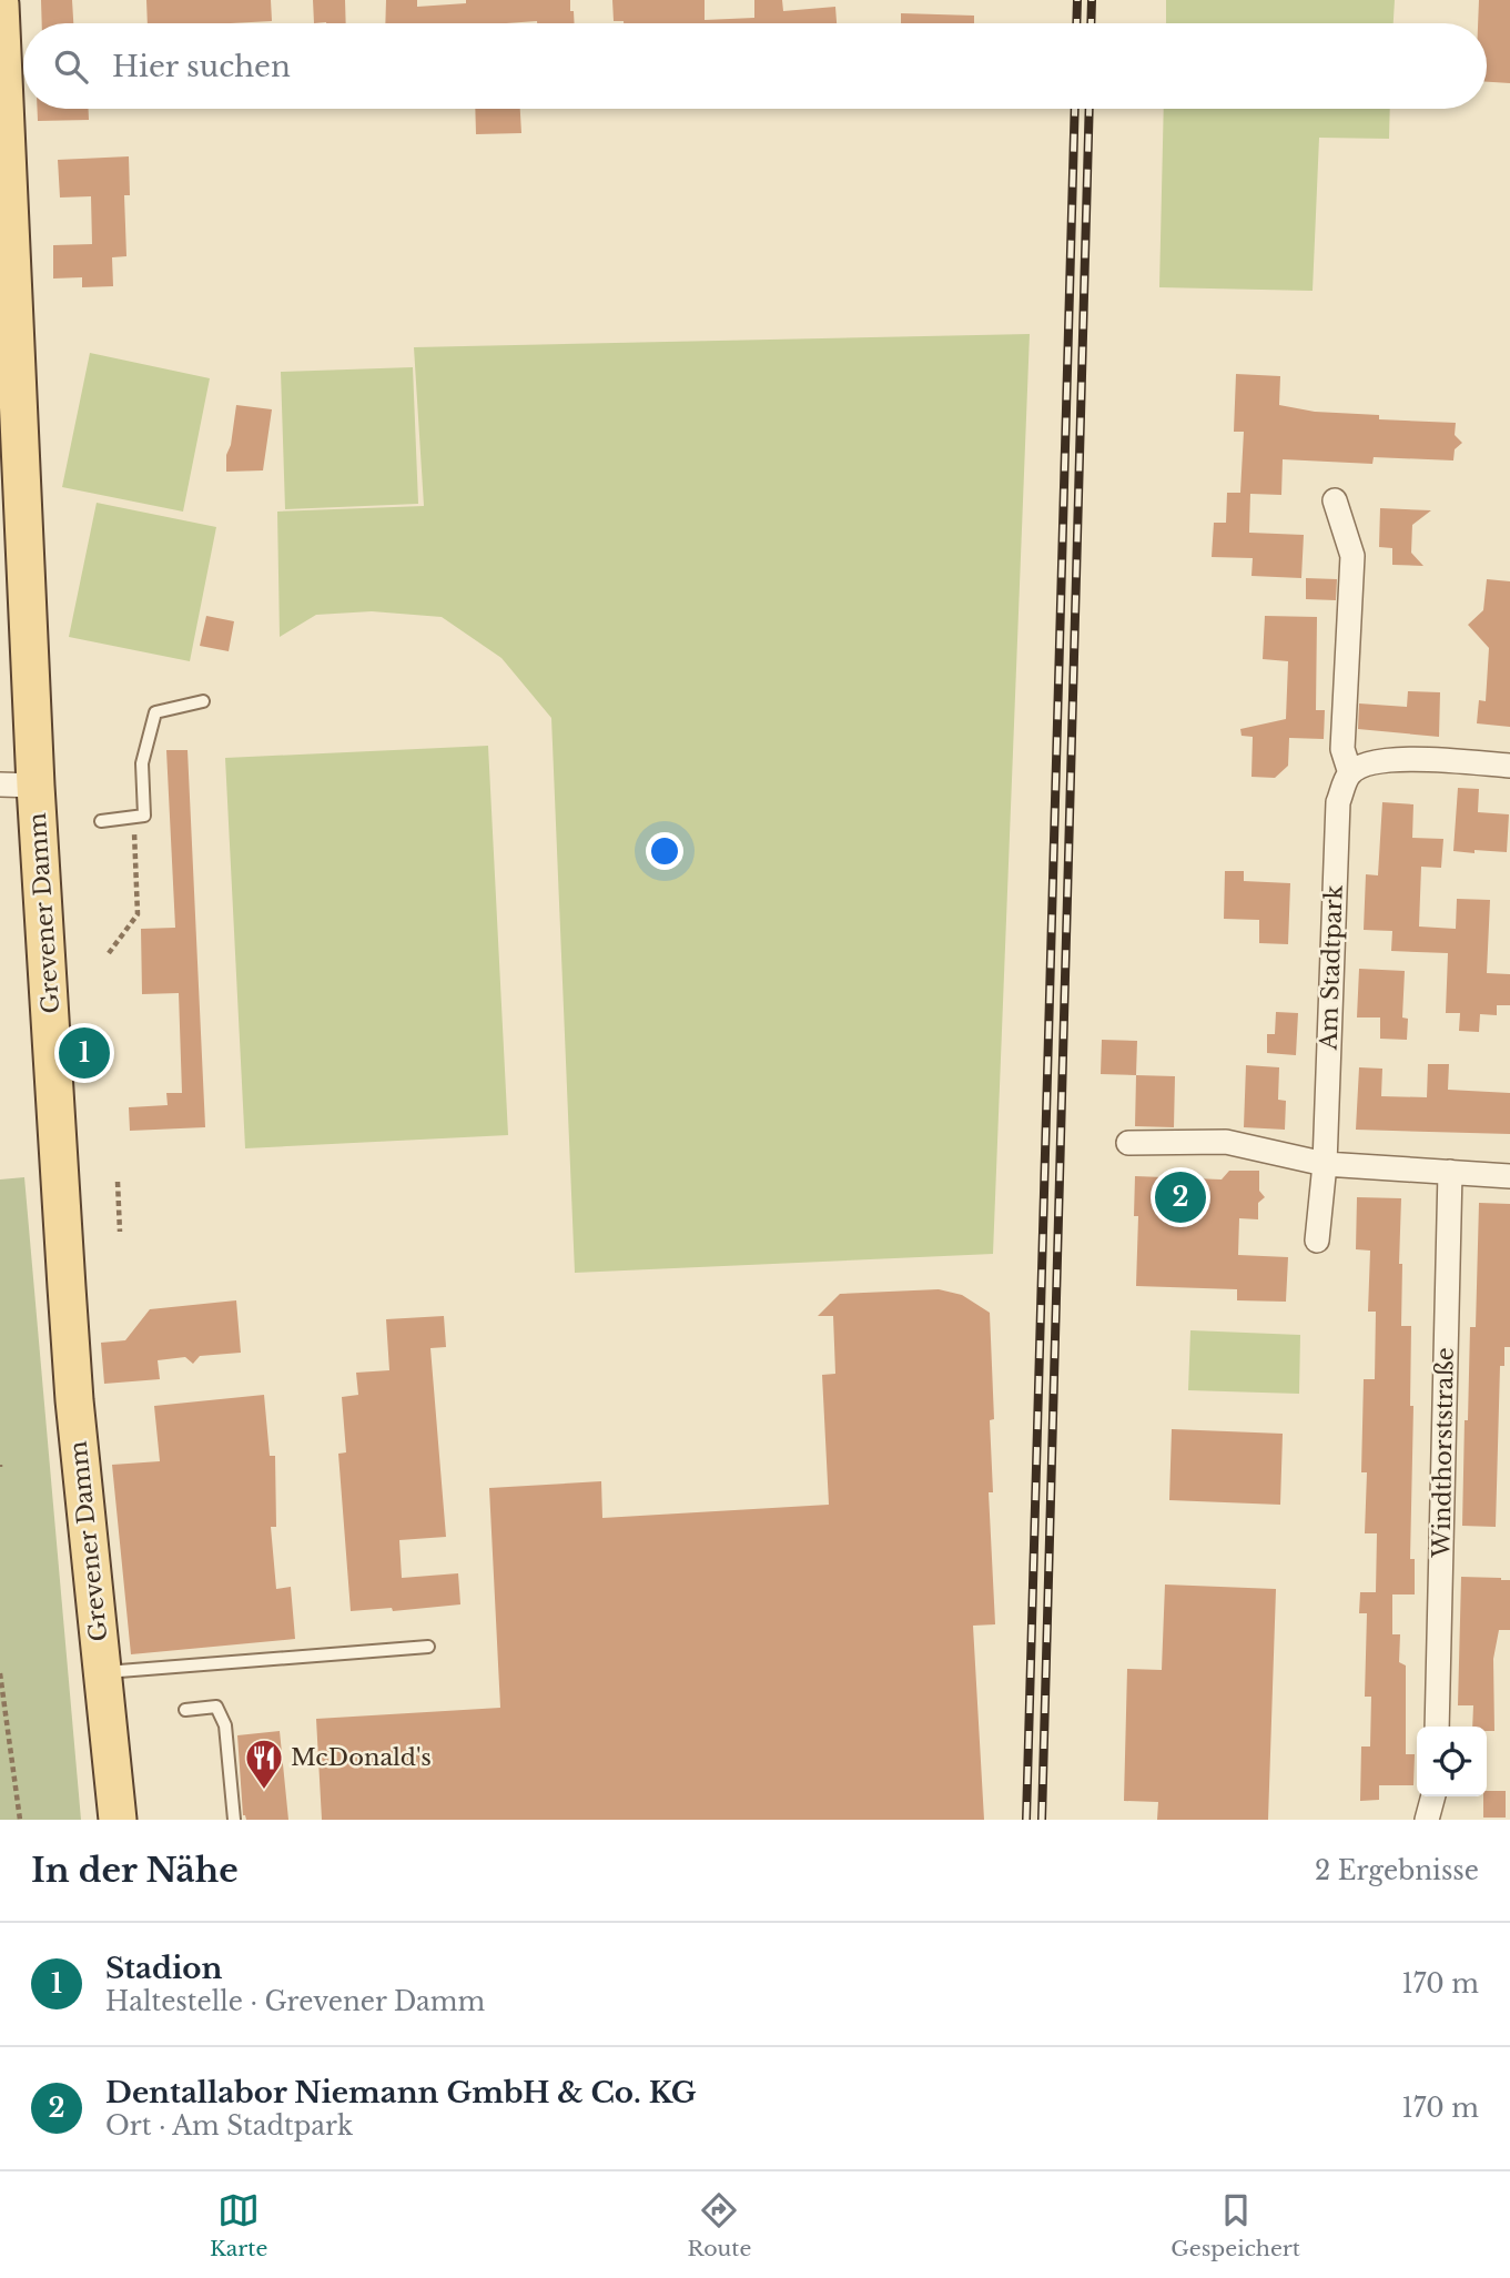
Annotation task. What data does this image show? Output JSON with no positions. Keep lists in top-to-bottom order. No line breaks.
{"streets":{"main road":["Grevener Damm"],"street":["Am Stadtpark","Windthorststraße"]},"places":{"restaurant":["McDonald's"]},"page":{"search":"Hier suchen","pins":["1","2"],"heading":["In der Nähe","2 Ergebnisse"],"list":[{"mark":"1","name":"Stadion","note":"Haltestelle · Grevener Damm","value":"170 m"},{"mark":"2","name":"Dentallabor Niemann GmbH & Co. KG","note":"Ort · Am Stadtpark","value":"170 m"}],"nav":["Karte","Route","Gespeichert"]}}
